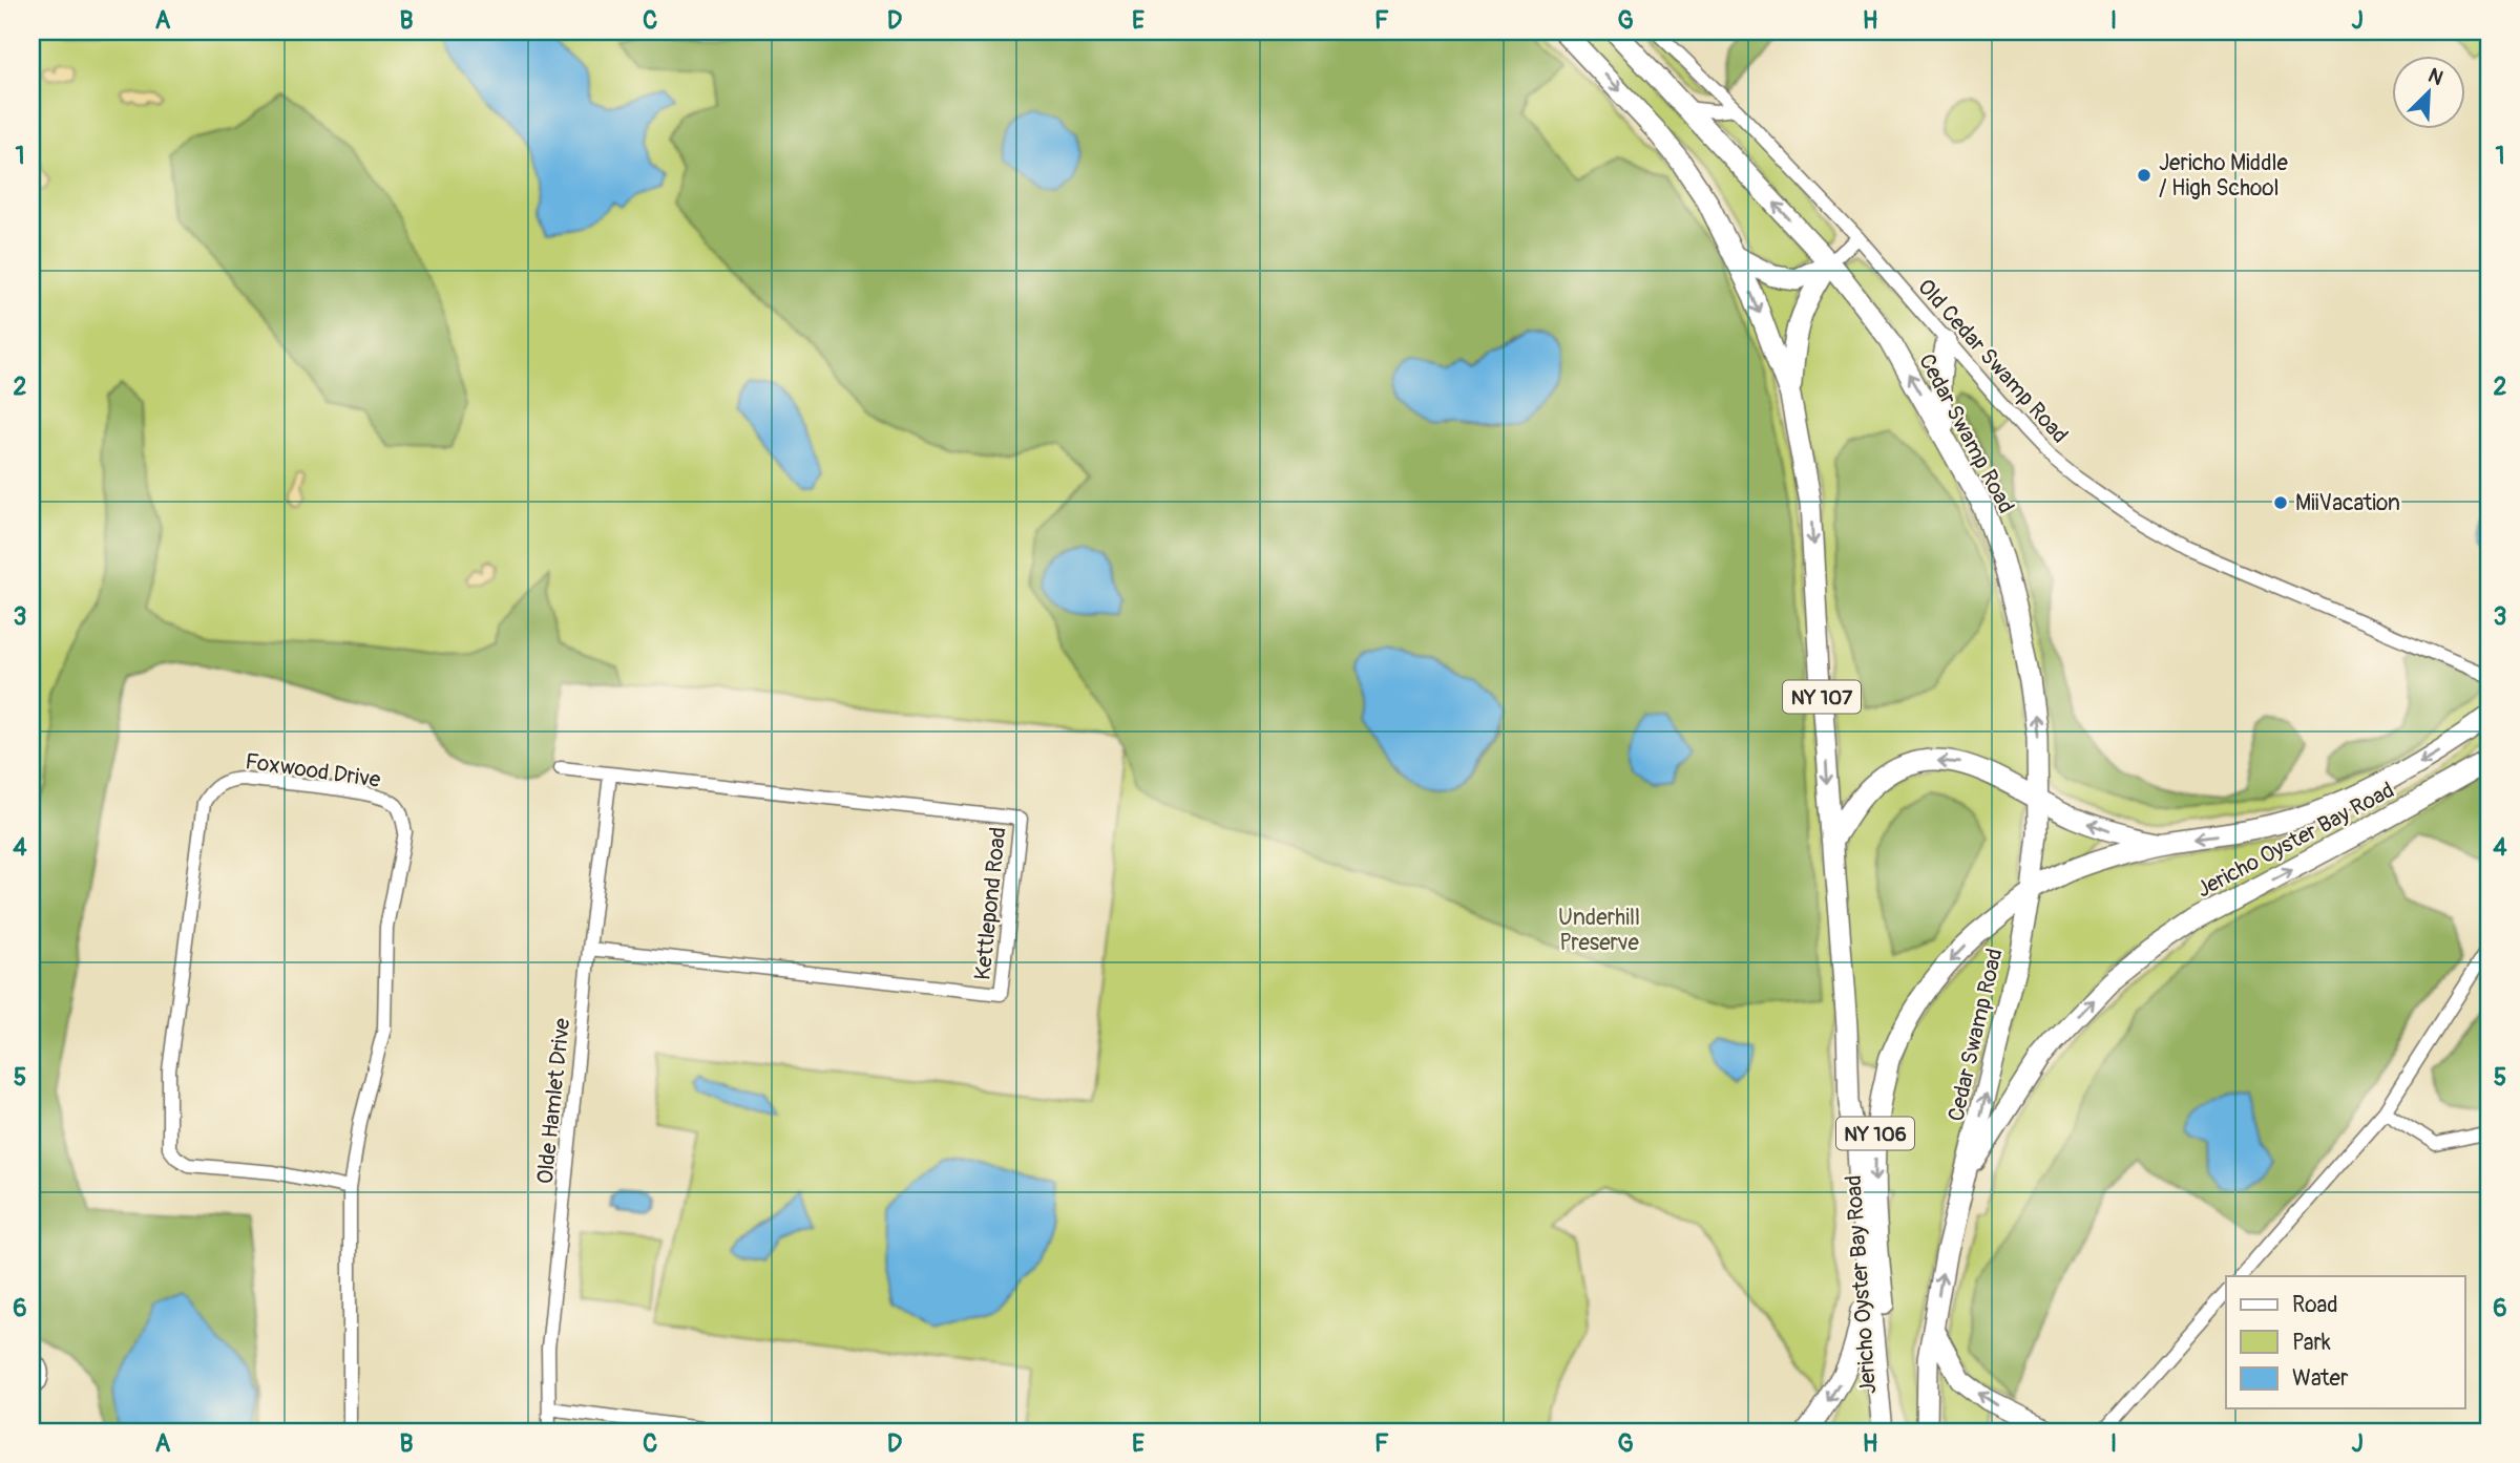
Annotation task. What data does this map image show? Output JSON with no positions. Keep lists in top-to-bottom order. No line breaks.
{"streets":{"main road":["Cedar Swamp Road","NY 107","Jericho Oyster Bay Road","NY 106"],"street":["Old Cedar Swamp Road","Foxwood Drive","Kettlepond Road","Olde Hamlet Drive"]},"crossings":[["Cedar Swamp Road","Jericho Oyster Bay Road"],["Kettlepond Road","Olde Hamlet Drive"]],"parks":["Underhill Preserve"],"places":["Jericho Middle / High School","MiiVacation"],"legend":["Road","Park","Water"],"north":"top right","grid":{"columns":["A","B","C","D","E","F","G","H","I","J"],"rows":["1","2","3","4","5","6"]}}
